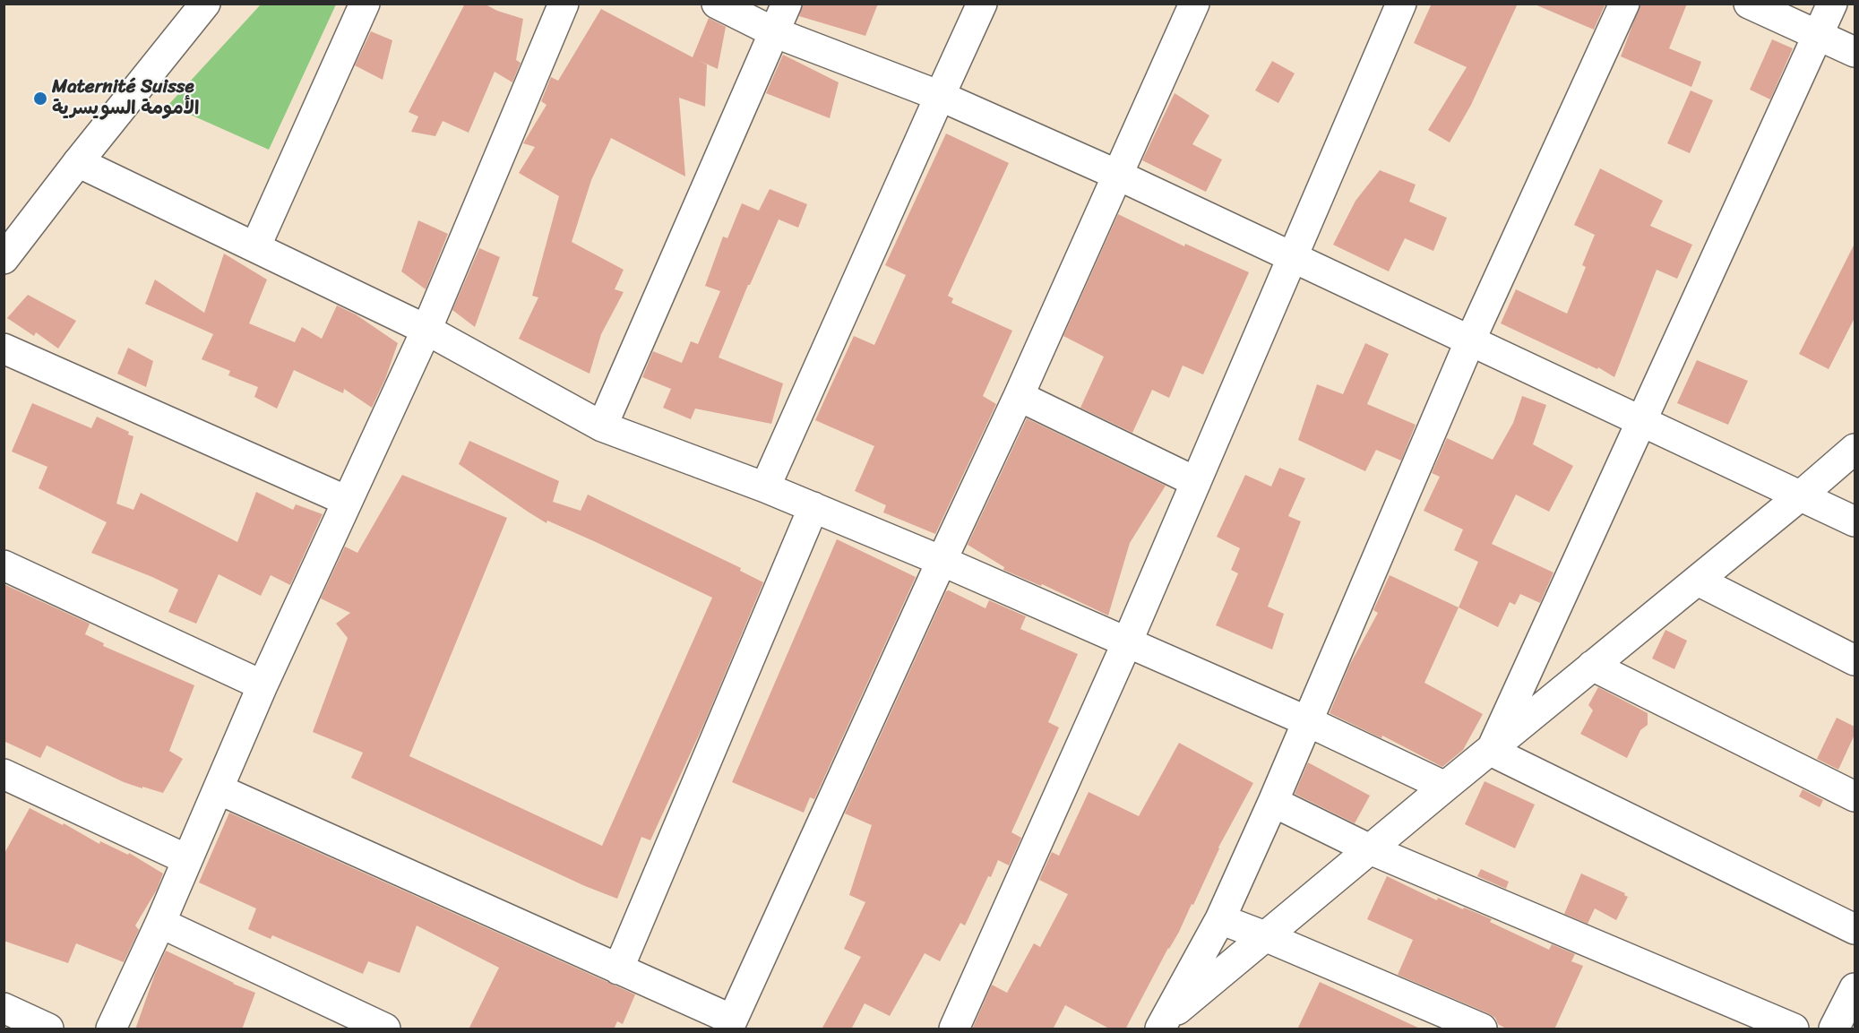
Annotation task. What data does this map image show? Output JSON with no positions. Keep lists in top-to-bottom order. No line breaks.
{"places":["Maternité Suisse الأمومة السويسرية"]}
